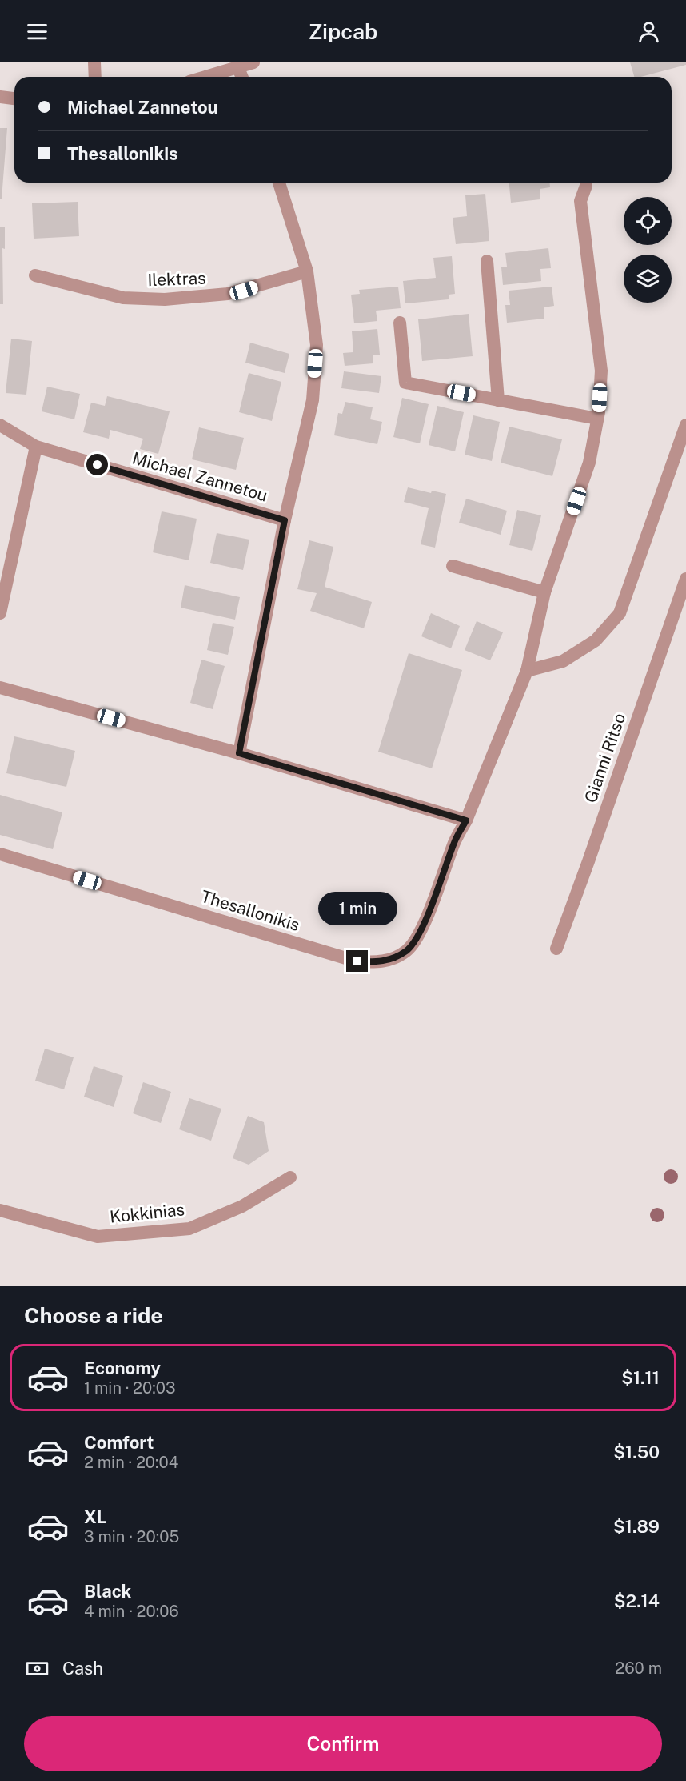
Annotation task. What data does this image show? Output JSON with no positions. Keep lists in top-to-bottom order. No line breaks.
{"streets":{"street":["Ilektras","Michael Zannetou","Gianni Ritso","Thesallonikis","Kokkinias"]},"page":{"header":"Zipcab","banner":["Michael Zannetou","Thesallonikis"],"bubble":"1 min","heading":"Choose a ride","list":[{"name":"Economy","note":"1 min · 20:03","value":"$1.11"},{"name":"Comfort","note":"2 min · 20:04","value":"$1.50"},{"name":"XL","note":"3 min · 20:05","value":"$1.89"},{"name":"Black","note":"4 min · 20:06","value":"$2.14"}],"pay":["Cash","260 m"],"buttons":"Confirm"}}
